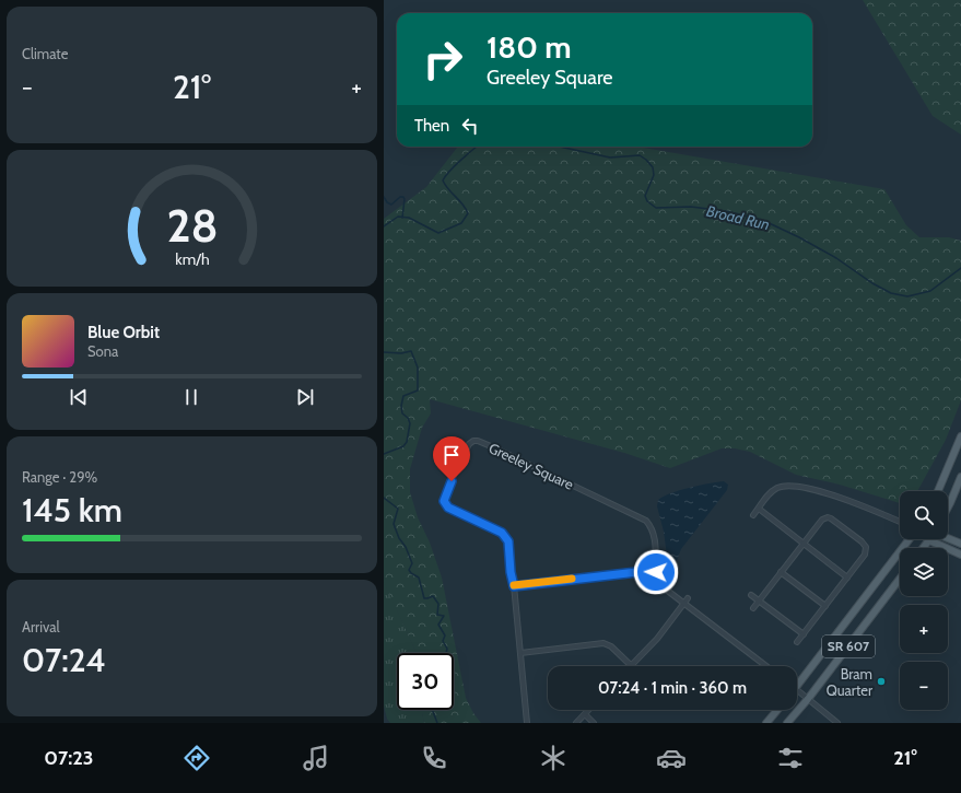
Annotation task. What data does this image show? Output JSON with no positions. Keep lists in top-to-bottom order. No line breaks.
{"streets":{"main road":["SR 607"],"street":["Greeley Square"]},"water":["Broad Run"],"places":["Bram Quarter"],"page":{"tile":["Climate",["Range · 29%","145 km"],["Arrival","07:24"]],"turn":["180 m","Greeley Square"],"heat":["−","21°","+"],"then":"Then","song":["Blue Orbit","Sona"],"map_buttons":["+","−"],"limit":"30","trip":"07:24 · 1 min · 360 m","tabs":["07:23","21°"],"gauge":["28","km/h"]}}
